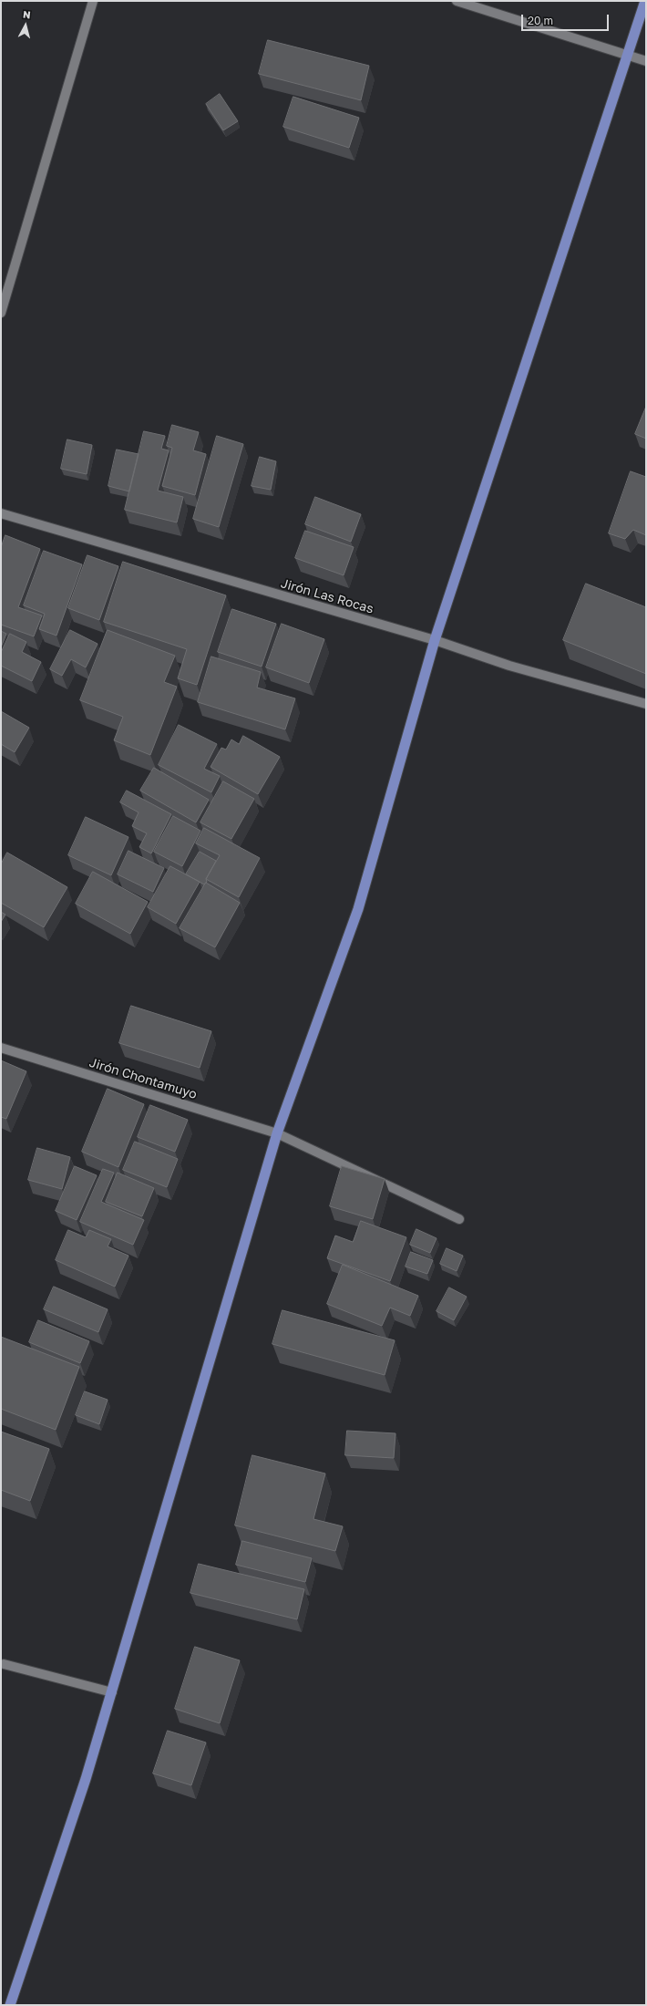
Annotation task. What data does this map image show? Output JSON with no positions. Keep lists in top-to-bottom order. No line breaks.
{"streets":{"street":["Jirón Las Rocas","Jirón Chontamuyo"]},"scale_bar":"20 m","north":"top"}
